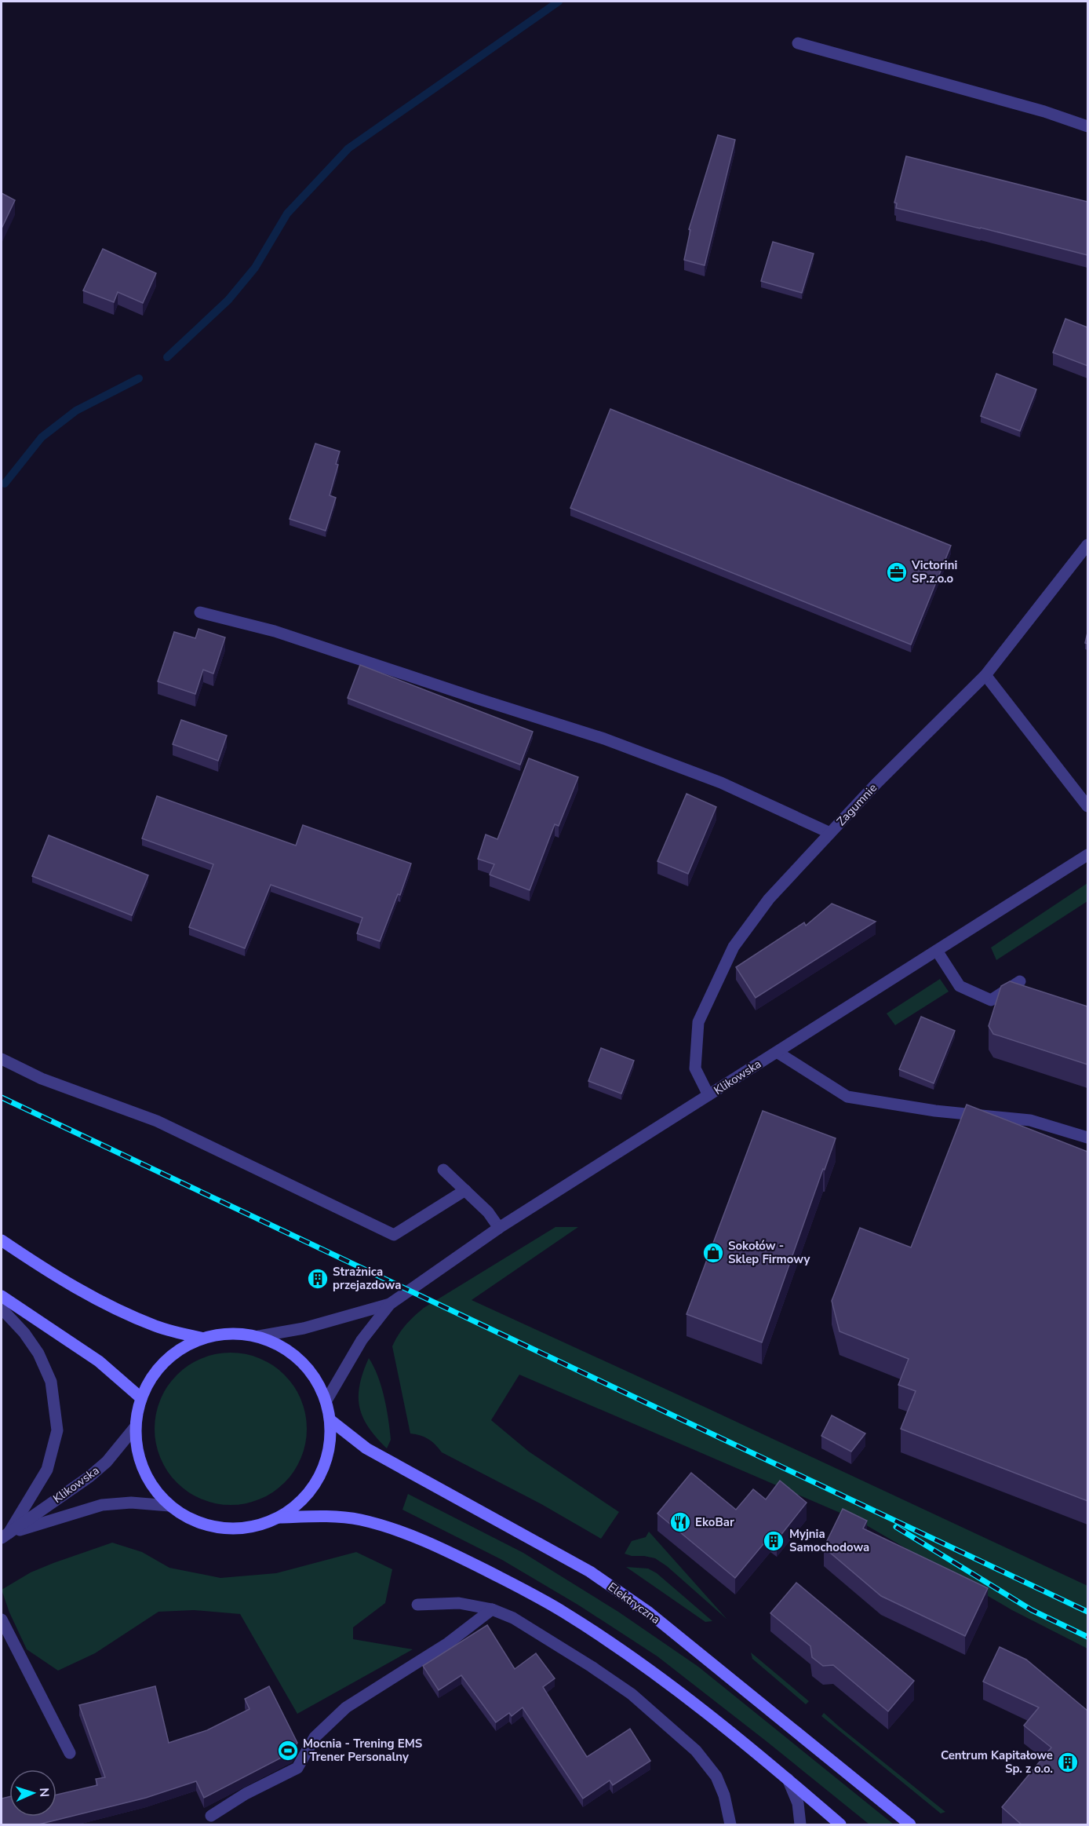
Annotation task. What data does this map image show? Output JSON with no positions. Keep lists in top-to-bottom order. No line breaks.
{"streets":{"main road":["Elektryczna"],"street":["Zagumnie","Klikowska"]},"crossings":[["Zagumnie","Klikowska"]],"places":{"office":["Victorini SP.z.o.o"],"shop":["Sokołów - Sklep Firmowy"],"building":["Strażnica przejazdowa","Myjnia Samochodowa","Centrum Kapitałowe Sp. z o.o."],"restaurant":["EkoBar"],"sports":["Mocnia - Trening EMS | Trener Personalny"]},"north":"right"}
